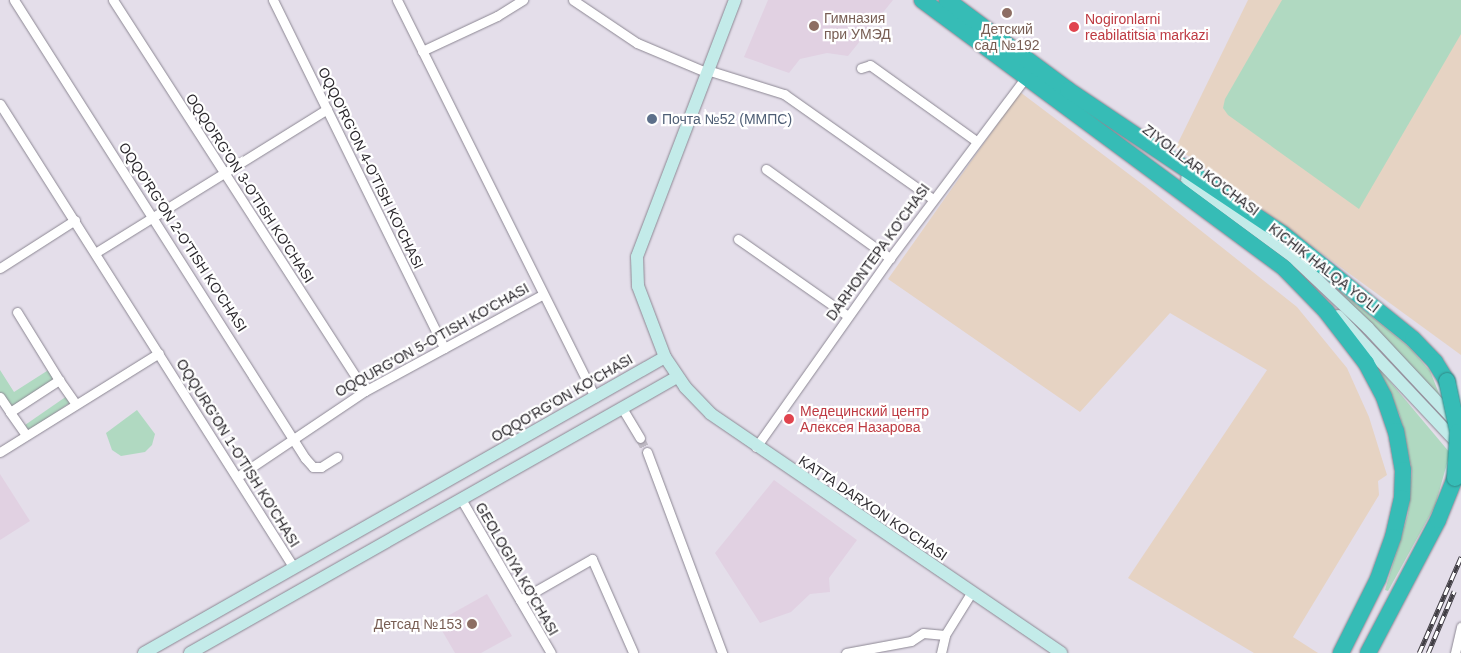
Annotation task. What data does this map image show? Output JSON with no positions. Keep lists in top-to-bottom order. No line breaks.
{"streets":{"highway":["KICHIK HALQA YO'LI"],"main road":["ZIYOLILAR KO'CHASI","OQQO'RG'ON KO'CHASI","KATTA DARXON KO'CHASI"],"street":["OQQO'RG'ON 4-O'TISH KO'CHASI","OQQO'RG'ON 3-O'TISH KO'CHASI","OQQO'RG'ON 2-O'TISH KO'CHASI","DARHONTEPA KO'CHASI","OQQURG'ON 5-O'TISH KO'CHASI","OQQURG'ON 1-O'TISH KO'CHASI","GEOLOGIYA KO'CHASI"]},"crossings":[["OQQO'RG'ON 4-O'TISH KO'CHASI","OQQURG'ON 5-O'TISH KO'CHASI"],["ZIYOLILAR KO'CHASI","KICHIK HALQA YO'LI"],["OQQO'RG'ON 3-O'TISH KO'CHASI","OQQURG'ON 5-O'TISH KO'CHASI"],["OQQO'RG'ON 2-O'TISH KO'CHASI","OQQURG'ON 5-O'TISH KO'CHASI"],["DARHONTEPA KO'CHASI","KICHIK HALQA YO'LI"],["DARHONTEPA KO'CHASI","KATTA DARXON KO'CHASI"],["OQQURG'ON 5-O'TISH KO'CHASI","OQQURG'ON 1-O'TISH KO'CHASI"],["OQQO'RG'ON KO'CHASI","OQQURG'ON 1-O'TISH KO'CHASI"],["OQQO'RG'ON KO'CHASI","KATTA DARXON KO'CHASI"]],"places":["Детский сад №192","Гимназия при УМЭД","Nogironlarni reabilatitsia markazi","Почта №52 (ММПС)","Медецинский центр Алексея Назарова","Детсад №153"]}
